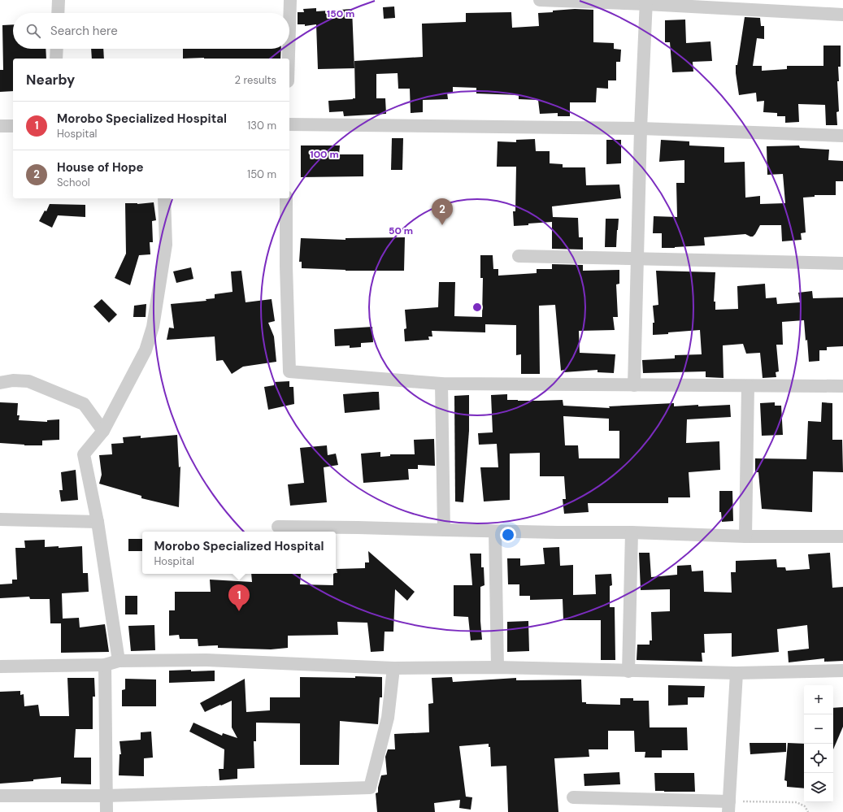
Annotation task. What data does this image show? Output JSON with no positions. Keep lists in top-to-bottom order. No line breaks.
{"page":{"search":"Search here","heading":["Nearby","2 results"],"list":[{"mark":"1","name":"Morobo Specialized Hospital","note":"Hospital","value":"130 m"},{"mark":"2","name":"House of Hope","note":"School","value":"150 m"}],"pins":["2","1"],"popup":["Morobo Specialized Hospital","Hospital"],"map_buttons":["+","−"]},"rings":["150 m","100 m","50 m"]}
